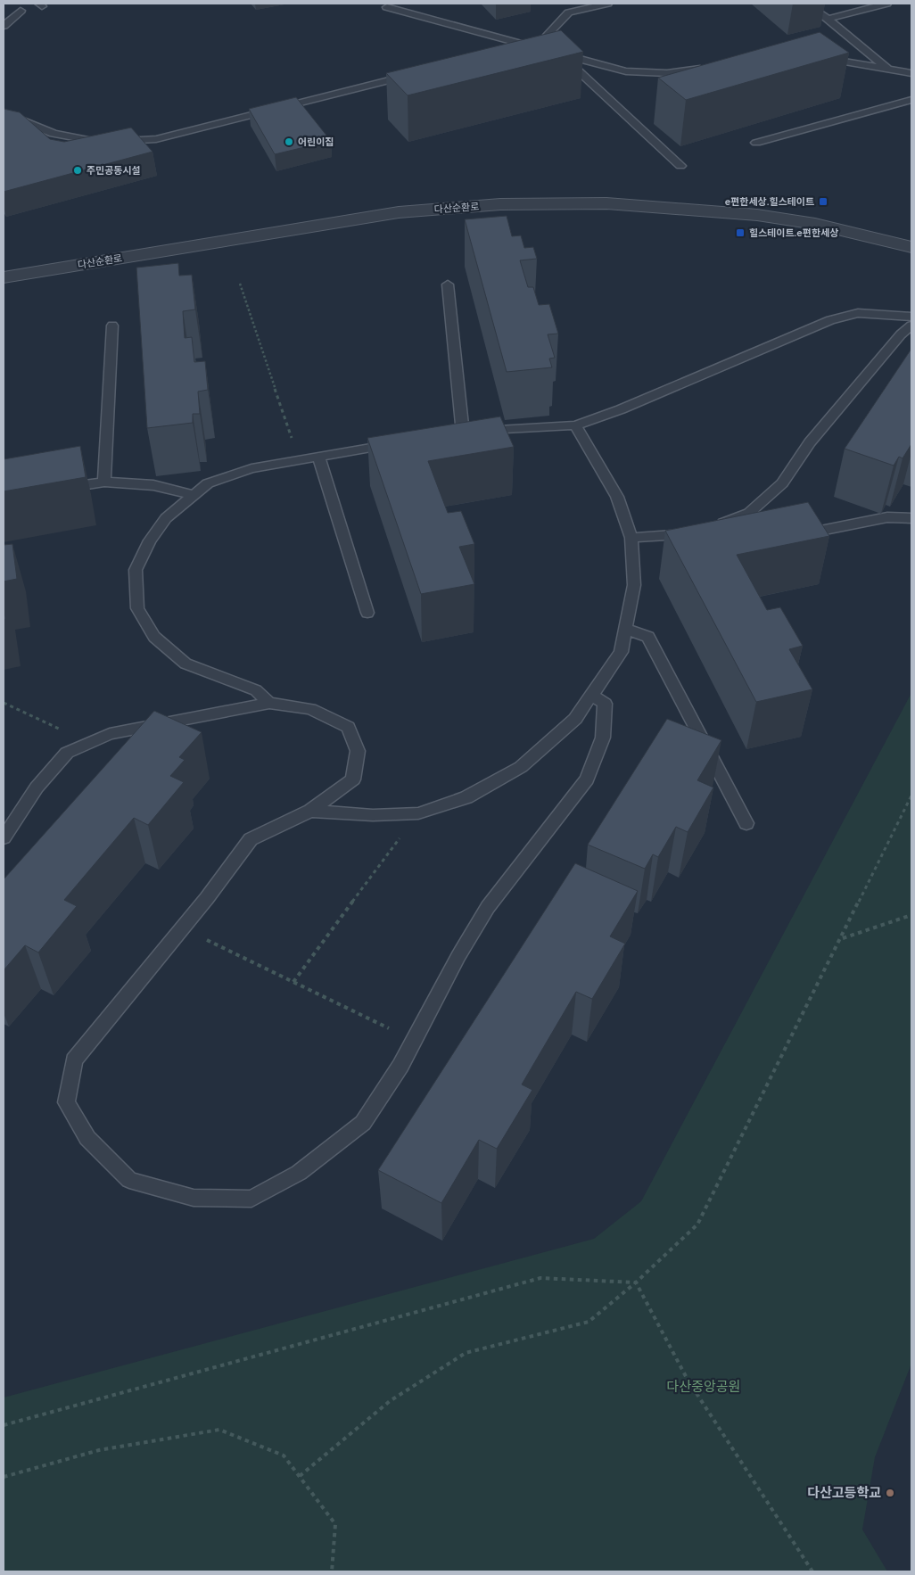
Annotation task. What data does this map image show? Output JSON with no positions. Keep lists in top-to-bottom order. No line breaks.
{"streets":{"street":["다산순환로"]},"parks":["다산중앙공원"],"places":{"other":["어린이집","주민공동시설","다산고등학교"],"transit":["e편한세상.힐스테이트","힐스테이트.e편한세상"]}}
